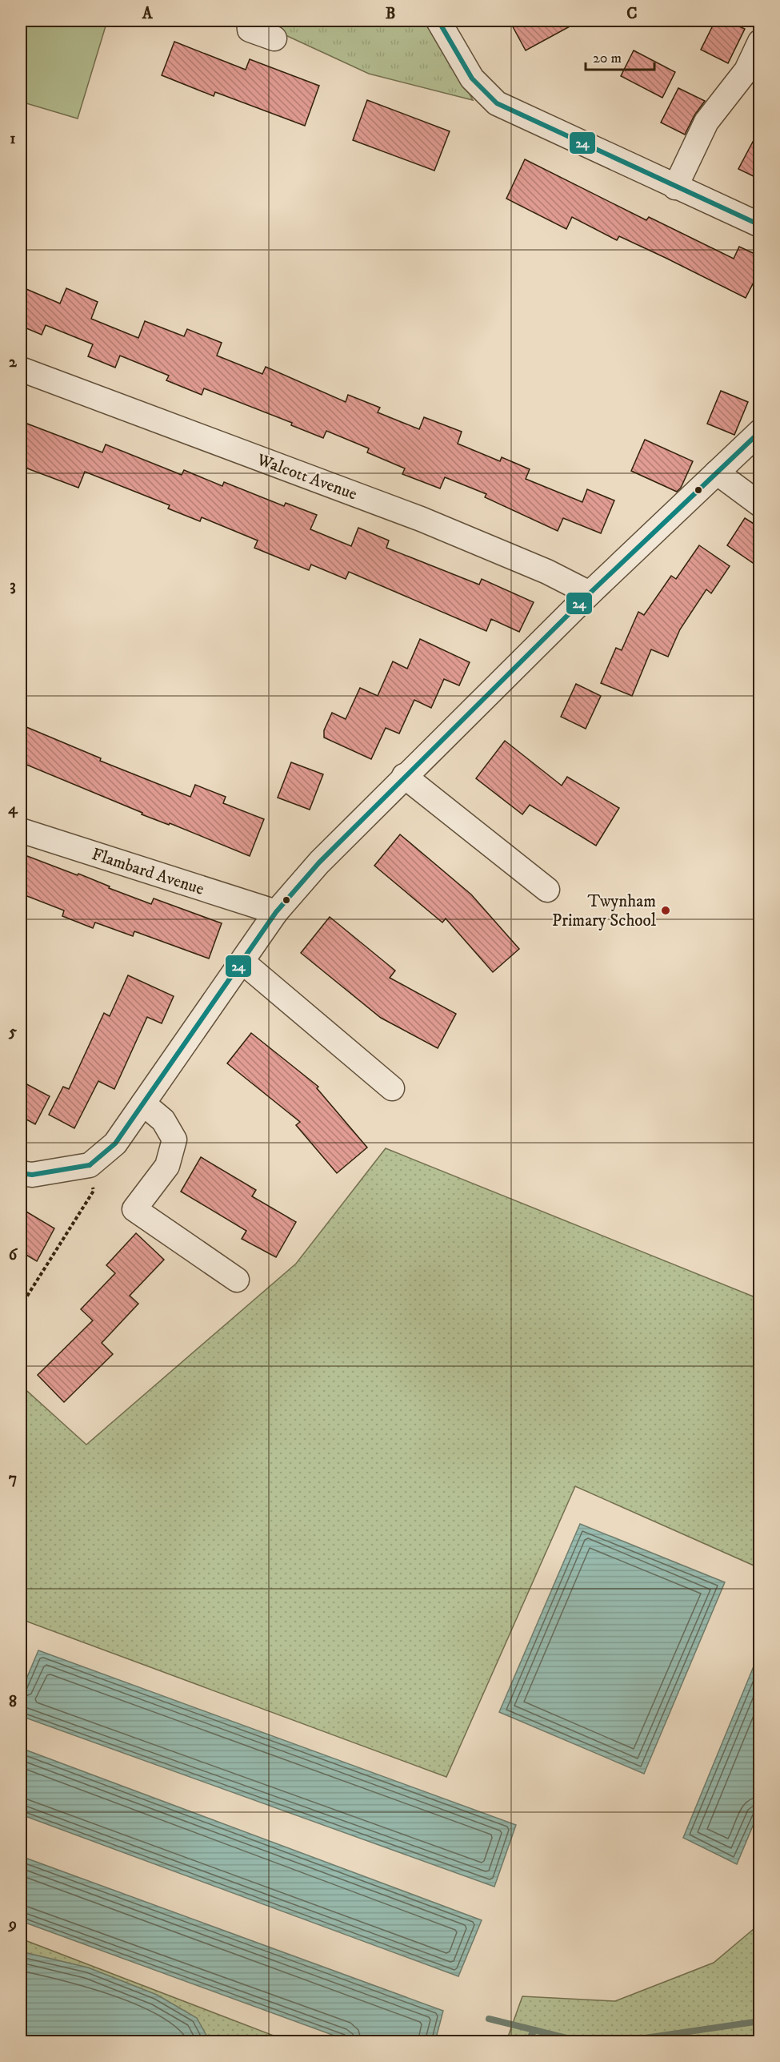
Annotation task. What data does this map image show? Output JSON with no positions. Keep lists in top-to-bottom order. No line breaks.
{"streets":{"street":["Walcott Avenue","Flambard Avenue"]},"places":["Twynham Primary School"],"lines":["transit line 24"],"scale_bar":"20 m","grid":{"columns":["A","B","C"],"rows":["1","2","3","4","5","6","7","8","9"]}}
